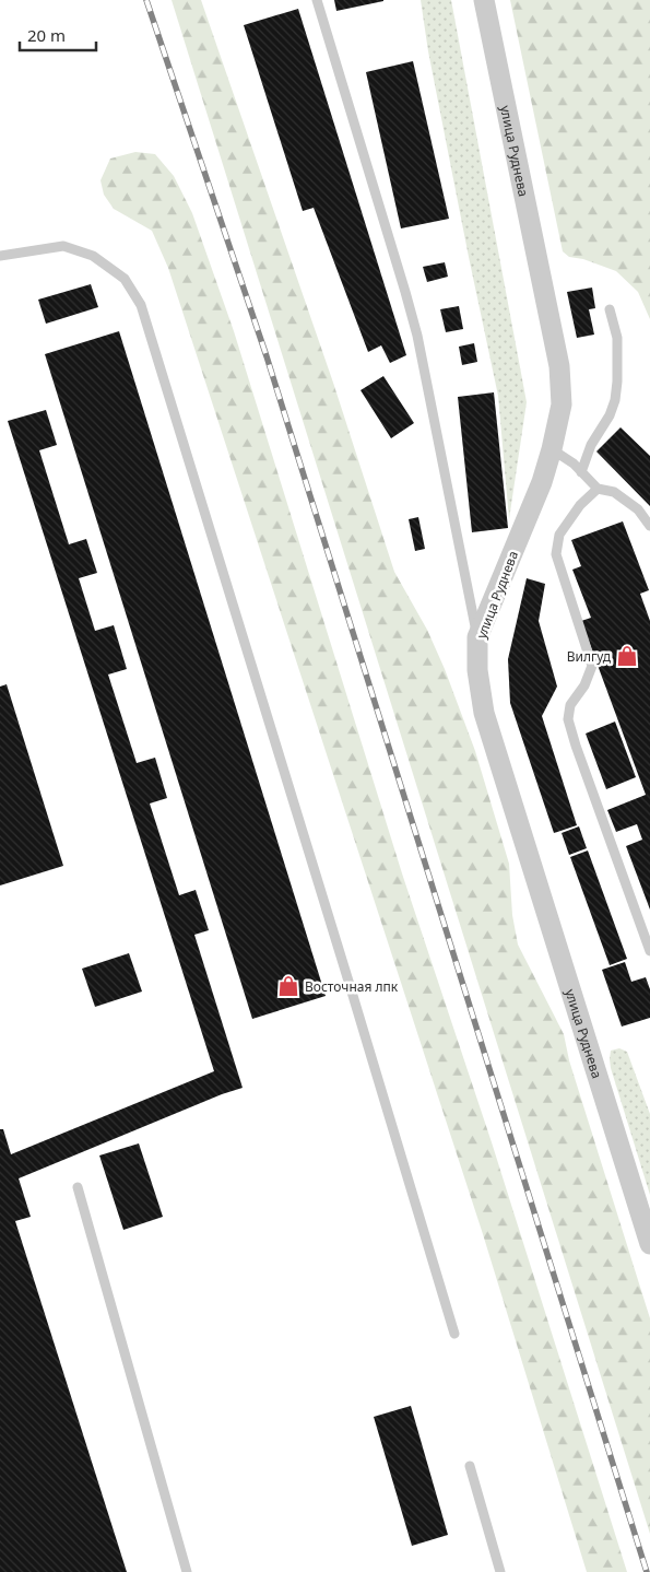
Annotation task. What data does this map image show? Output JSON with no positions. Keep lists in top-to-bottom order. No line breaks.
{"streets":{"street":["улица Руднева"]},"places":{"shop":["Вилгуд","Восточная лпк"]},"scale_bar":"20 m"}
